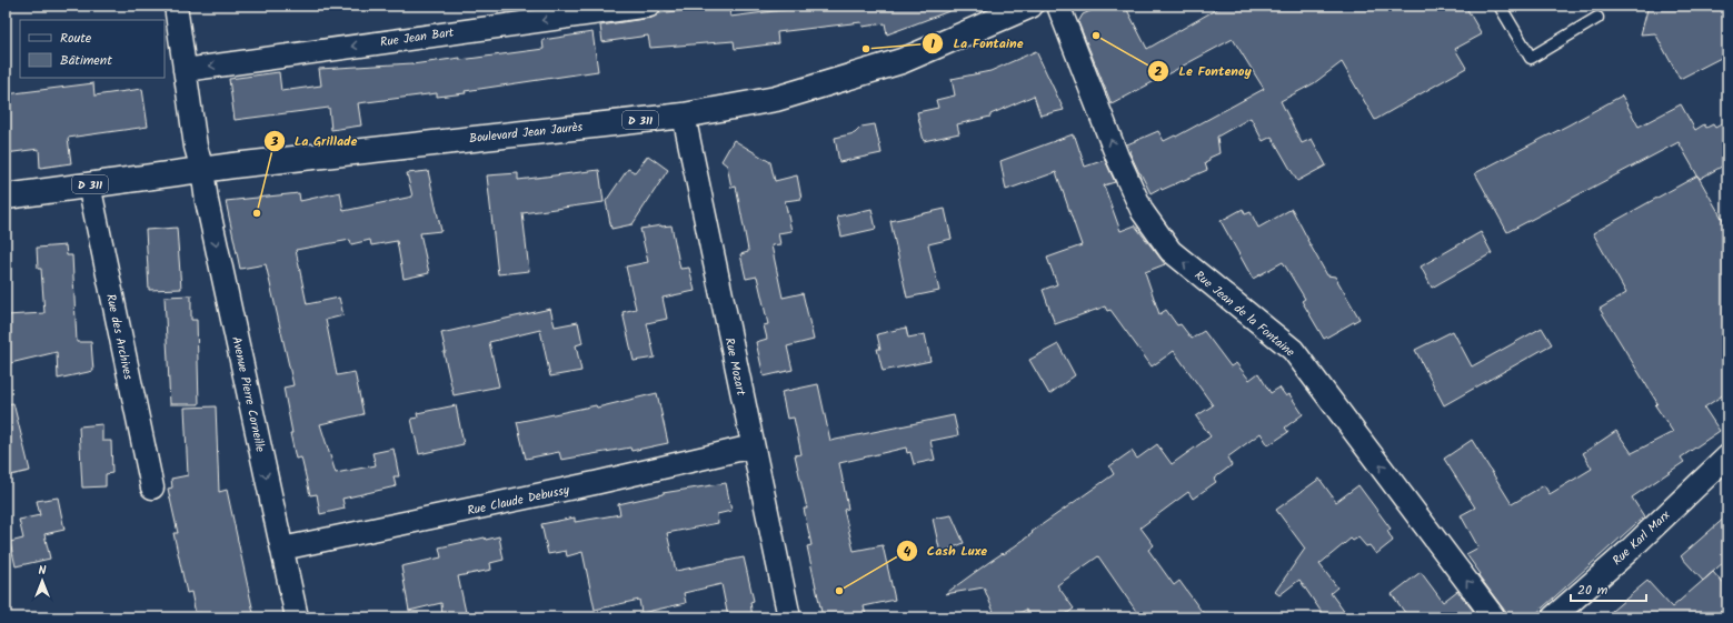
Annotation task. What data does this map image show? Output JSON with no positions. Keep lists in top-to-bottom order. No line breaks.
{"streets":{"main road":["D 311","Boulevard Jean Jaurès"],"street":["Rue Jean Bart","Rue Jean de la Fontaine","Rue des Archives","Rue Mozart","Avenue Pierre Corneille","Rue Claude Debussy","Rue Karl Marx"]},"crossings":[["Rue Jean Bart","Avenue Pierre Corneille"],["Boulevard Jean Jaurès","Rue des Archives"],["Boulevard Jean Jaurès","Rue Mozart"],["Boulevard Jean Jaurès","Avenue Pierre Corneille"],["Rue Mozart","Rue Claude Debussy"],["Avenue Pierre Corneille","Rue Claude Debussy"]],"one_way":["Rue Jean Bart","Rue Jean de la Fontaine","Avenue Pierre Corneille"],"places":["Le Fontenoy","La Fontaine","La Grillade","Cash Luxe"],"legend":["Route","Bâtiment"],"scale_bar":"20 m","north":"top"}
